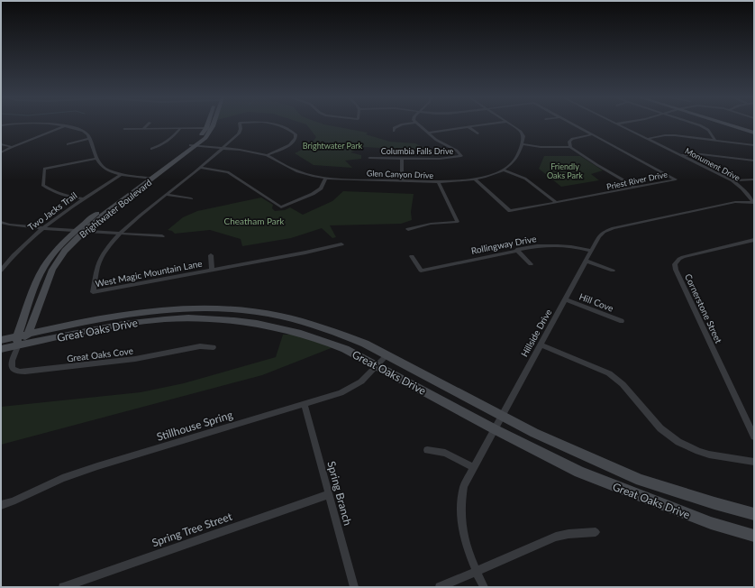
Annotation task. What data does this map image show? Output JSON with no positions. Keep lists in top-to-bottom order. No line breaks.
{"streets":{"street":["Columbia Falls Drive","Monument Drive","Glen Canyon Drive","Priest River Drive","Brightwater Boulevard","Two Jacks Trail","Rollingway Drive","West Magic Mountain Lane","Hill Cove","Cornerstone Street","Great Oaks Drive","Hillside Drive","Great Oaks Cove","Stillhouse Spring","Spring Branch","Spring Tree Street"]},"crossings":[["Monument Drive","Hillside Drive"],["Glen Canyon Drive","Priest River Drive"],["Glen Canyon Drive","Brightwater Boulevard"],["Glen Canyon Drive","West Magic Mountain Lane"],["Brightwater Boulevard","Great Oaks Drive"],["Brightwater Boulevard","Great Oaks Cove"],["Rollingway Drive","Hillside Drive"],["Hill Cove","Hillside Drive"],["Great Oaks Drive","Hillside Drive"],["Great Oaks Drive","Great Oaks Cove"],["Great Oaks Drive","Stillhouse Spring"],["Stillhouse Spring","Spring Branch"],["Spring Branch","Spring Tree Street"]],"parks":["Brightwater Park","Friendly Oaks Park","Cheatham Park"]}
